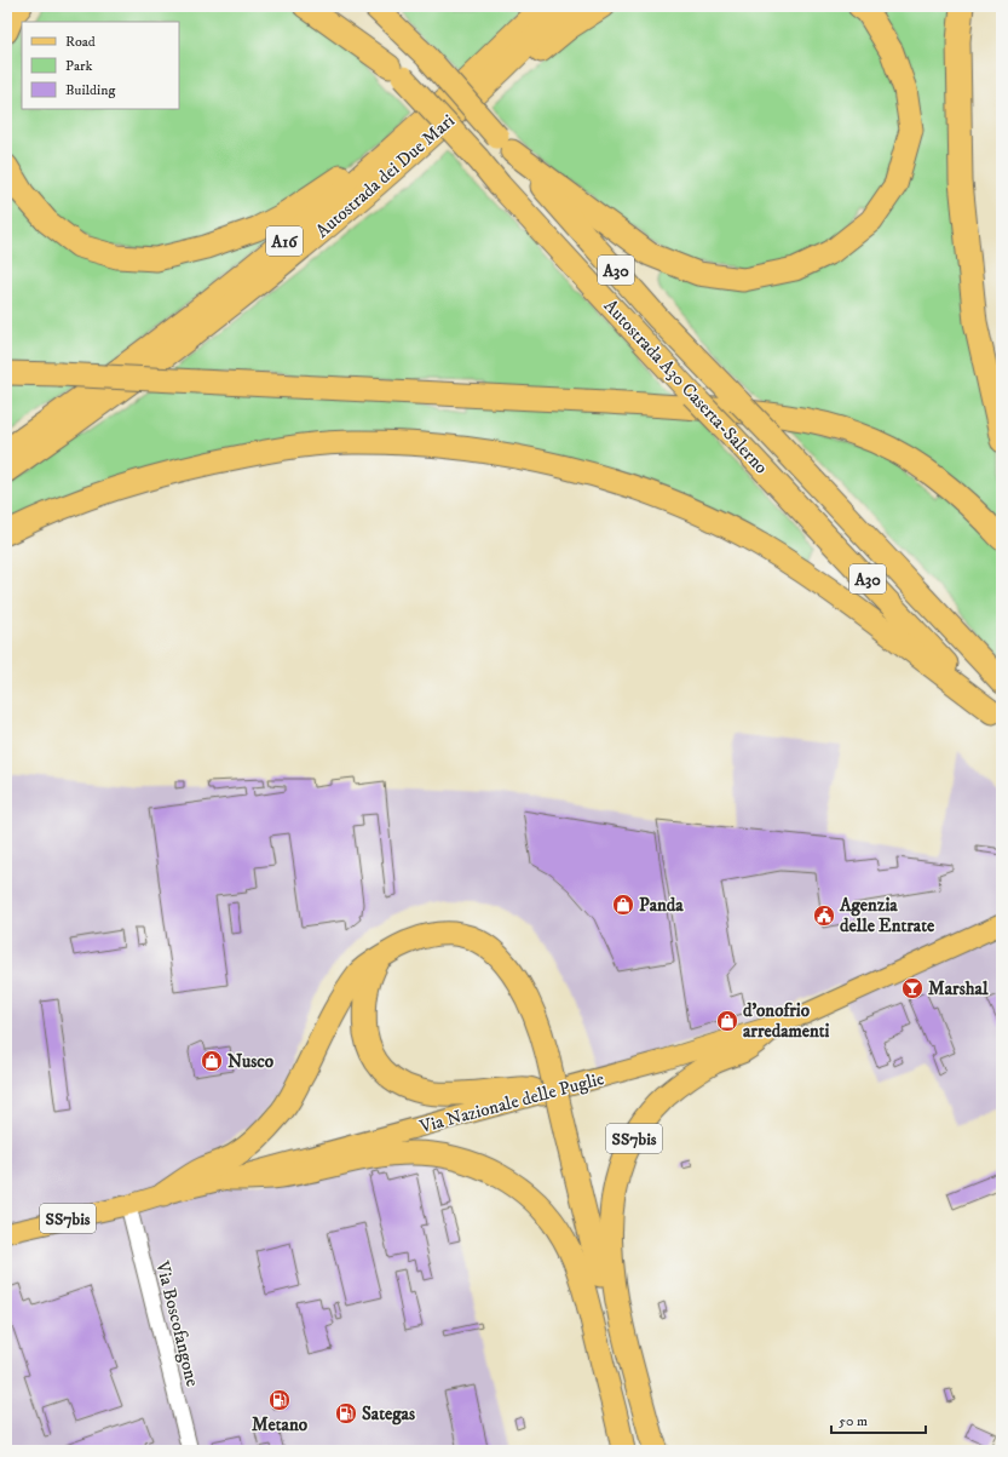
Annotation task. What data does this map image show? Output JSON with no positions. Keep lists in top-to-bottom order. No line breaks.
{"streets":{"highway":["Autostrada dei Due Mari","A16","A30","Autostrada A30 Caserta-Salerno","SS7bis"],"main road":["Via Nazionale delle Puglie"],"street":["Via Boscofangone"]},"crossings":[["Via Nazionale delle Puglie","SS7bis"],["Via Nazionale delle Puglie","Via Boscofangone"]],"places":{"shop":["Panda","d'onofrio arredamenti","Nusco"],"public building":["Agenzia delle Entrate"],"bar":["Marshal"],"fuel station":["Metano","Sategas"]},"legend":["Road","Park","Building"],"scale_bar":"50 m"}
